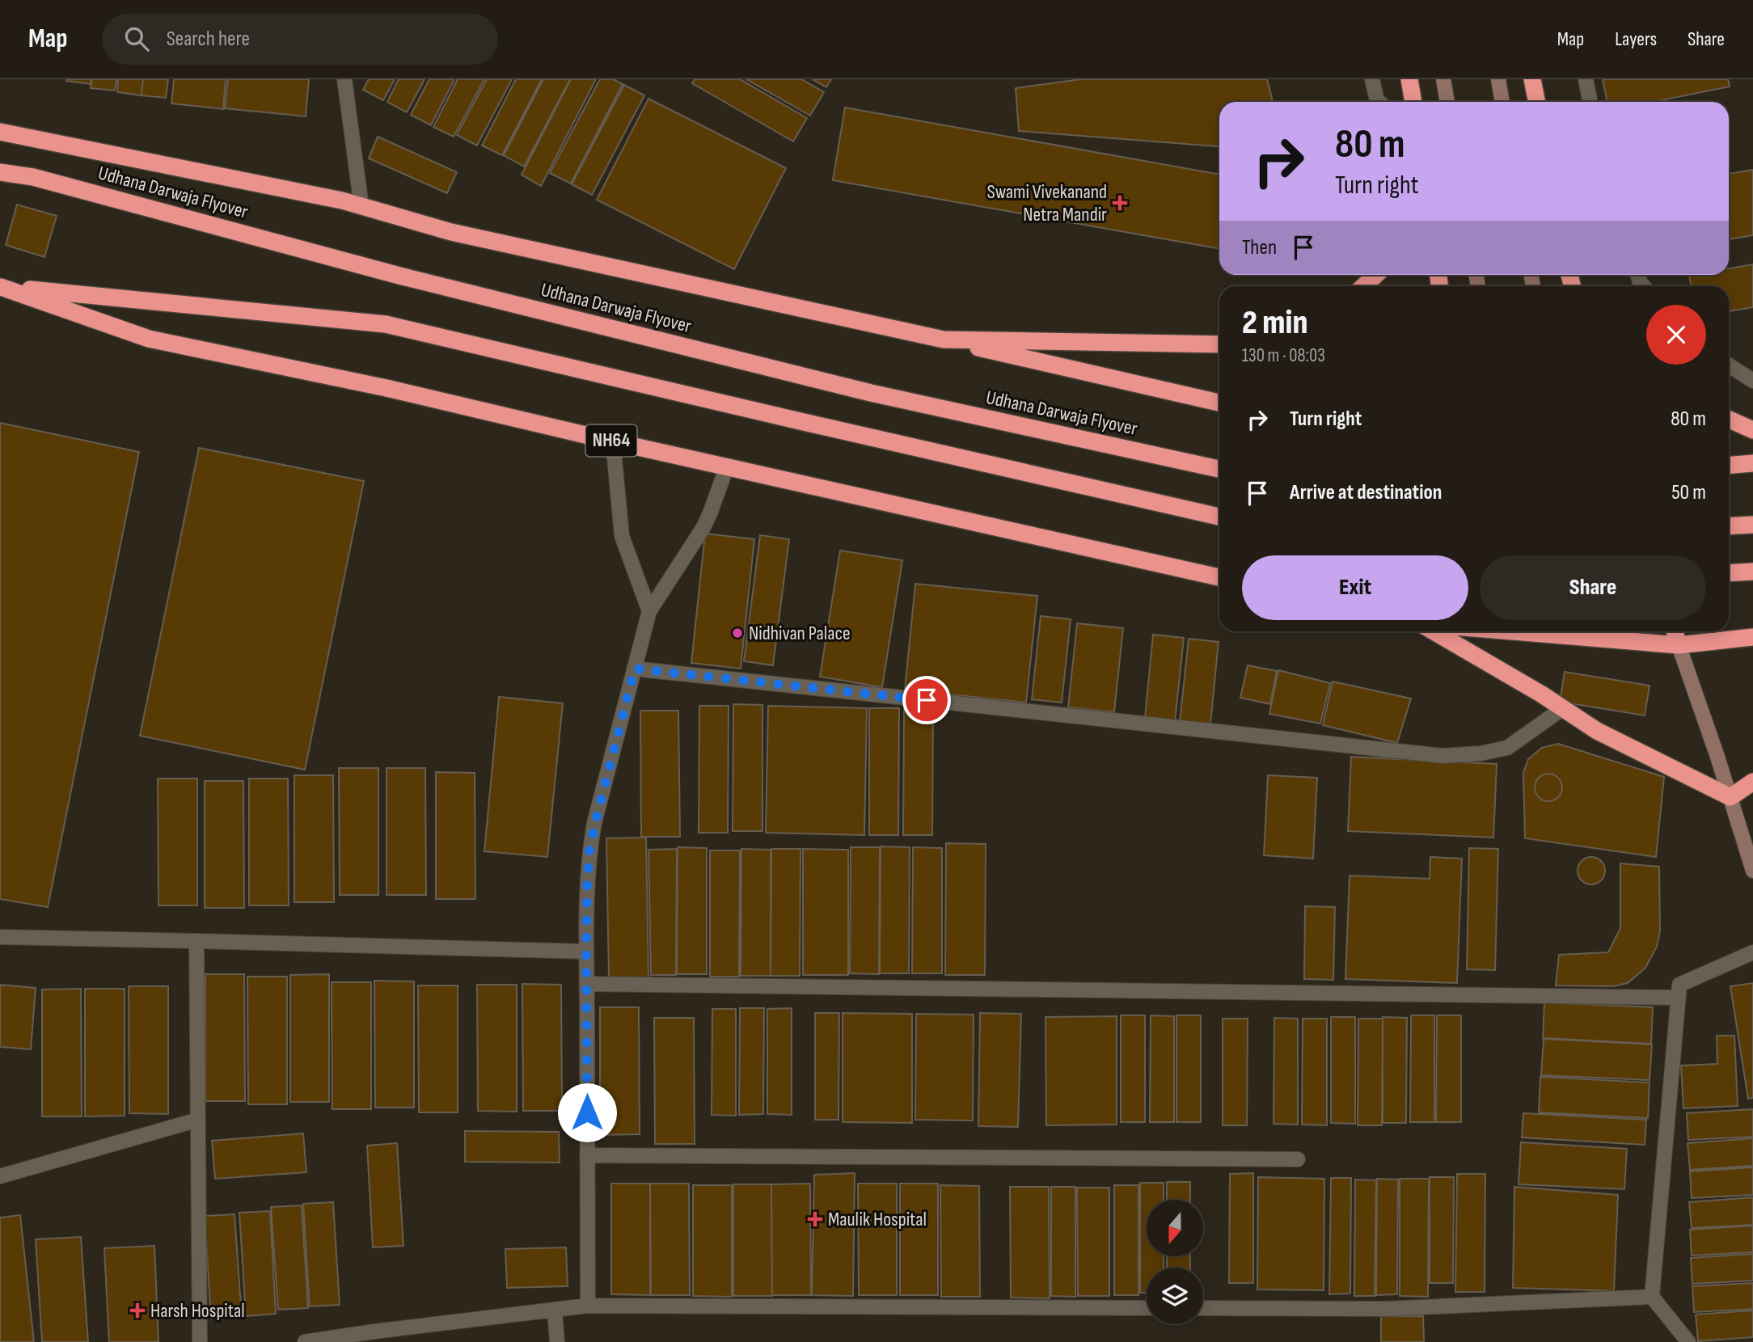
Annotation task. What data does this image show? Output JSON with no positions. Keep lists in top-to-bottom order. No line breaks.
{"streets":{"highway":["Udhana Darwaja Flyover","NH64"]},"places":{"health":["Swami Vivekanand Netra Mandir","Maulik Hospital","Harsh Hospital"],"other":["Nidhivan Palace"]},"north":"bottom","page":{"header":"Map","search":"Search here","nav":["Map","Layers","Share"],"turn":["80 m","Turn right"],"then":"Then","heading":["2 min","130 m · 08:03"],"list":[{"name":"Turn right","value":"80 m"},{"name":"Arrive at destination","value":"50 m"}],"buttons":["Exit","Share"]}}
